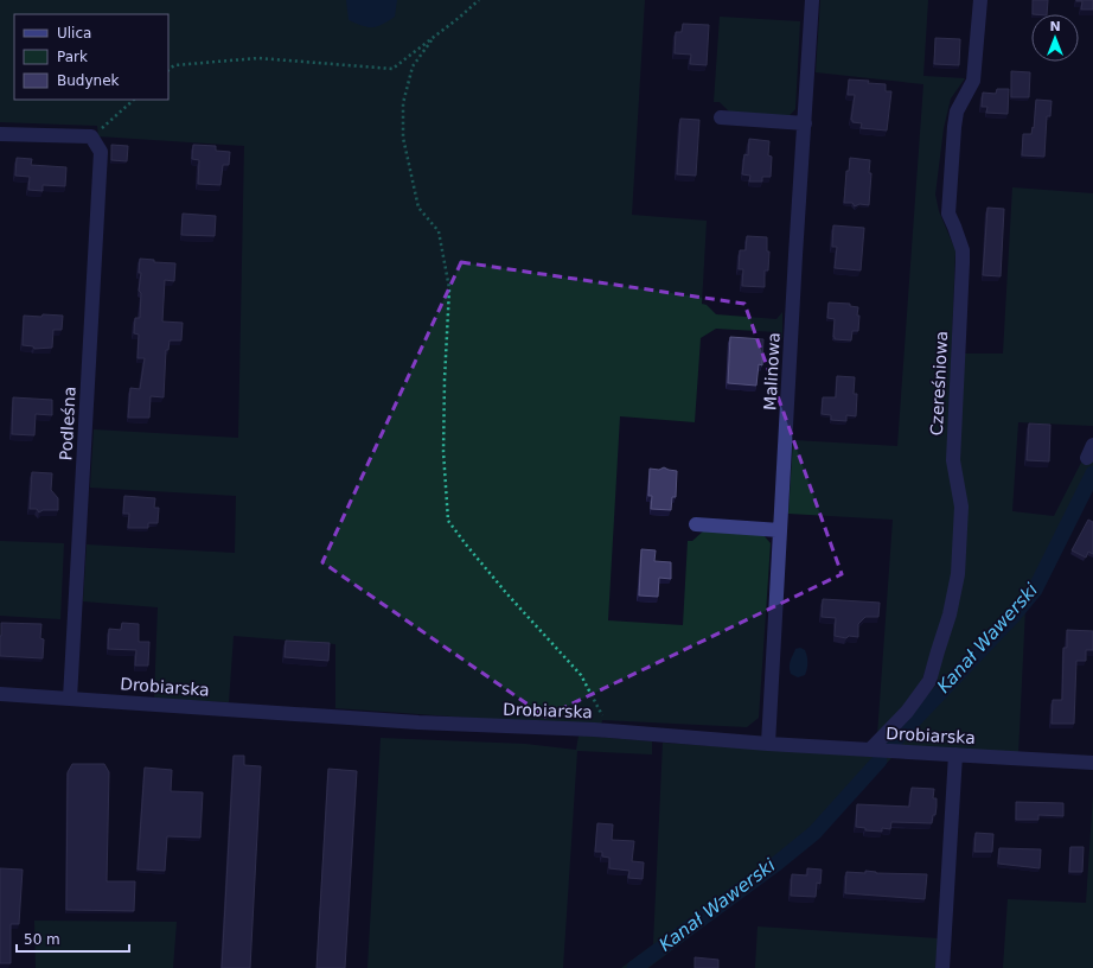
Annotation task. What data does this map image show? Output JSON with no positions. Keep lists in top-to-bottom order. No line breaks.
{"streets":{"street":["Malinowa","Czereśniowa","Podleśna","Drobiarska"]},"crossings":[["Malinowa","Drobiarska"],["Czereśniowa","Drobiarska"],["Podleśna","Drobiarska"]],"water":["Kanał Wawerski"],"legend":["Ulica","Park","Budynek"],"scale_bar":"50 m","north":"top"}
